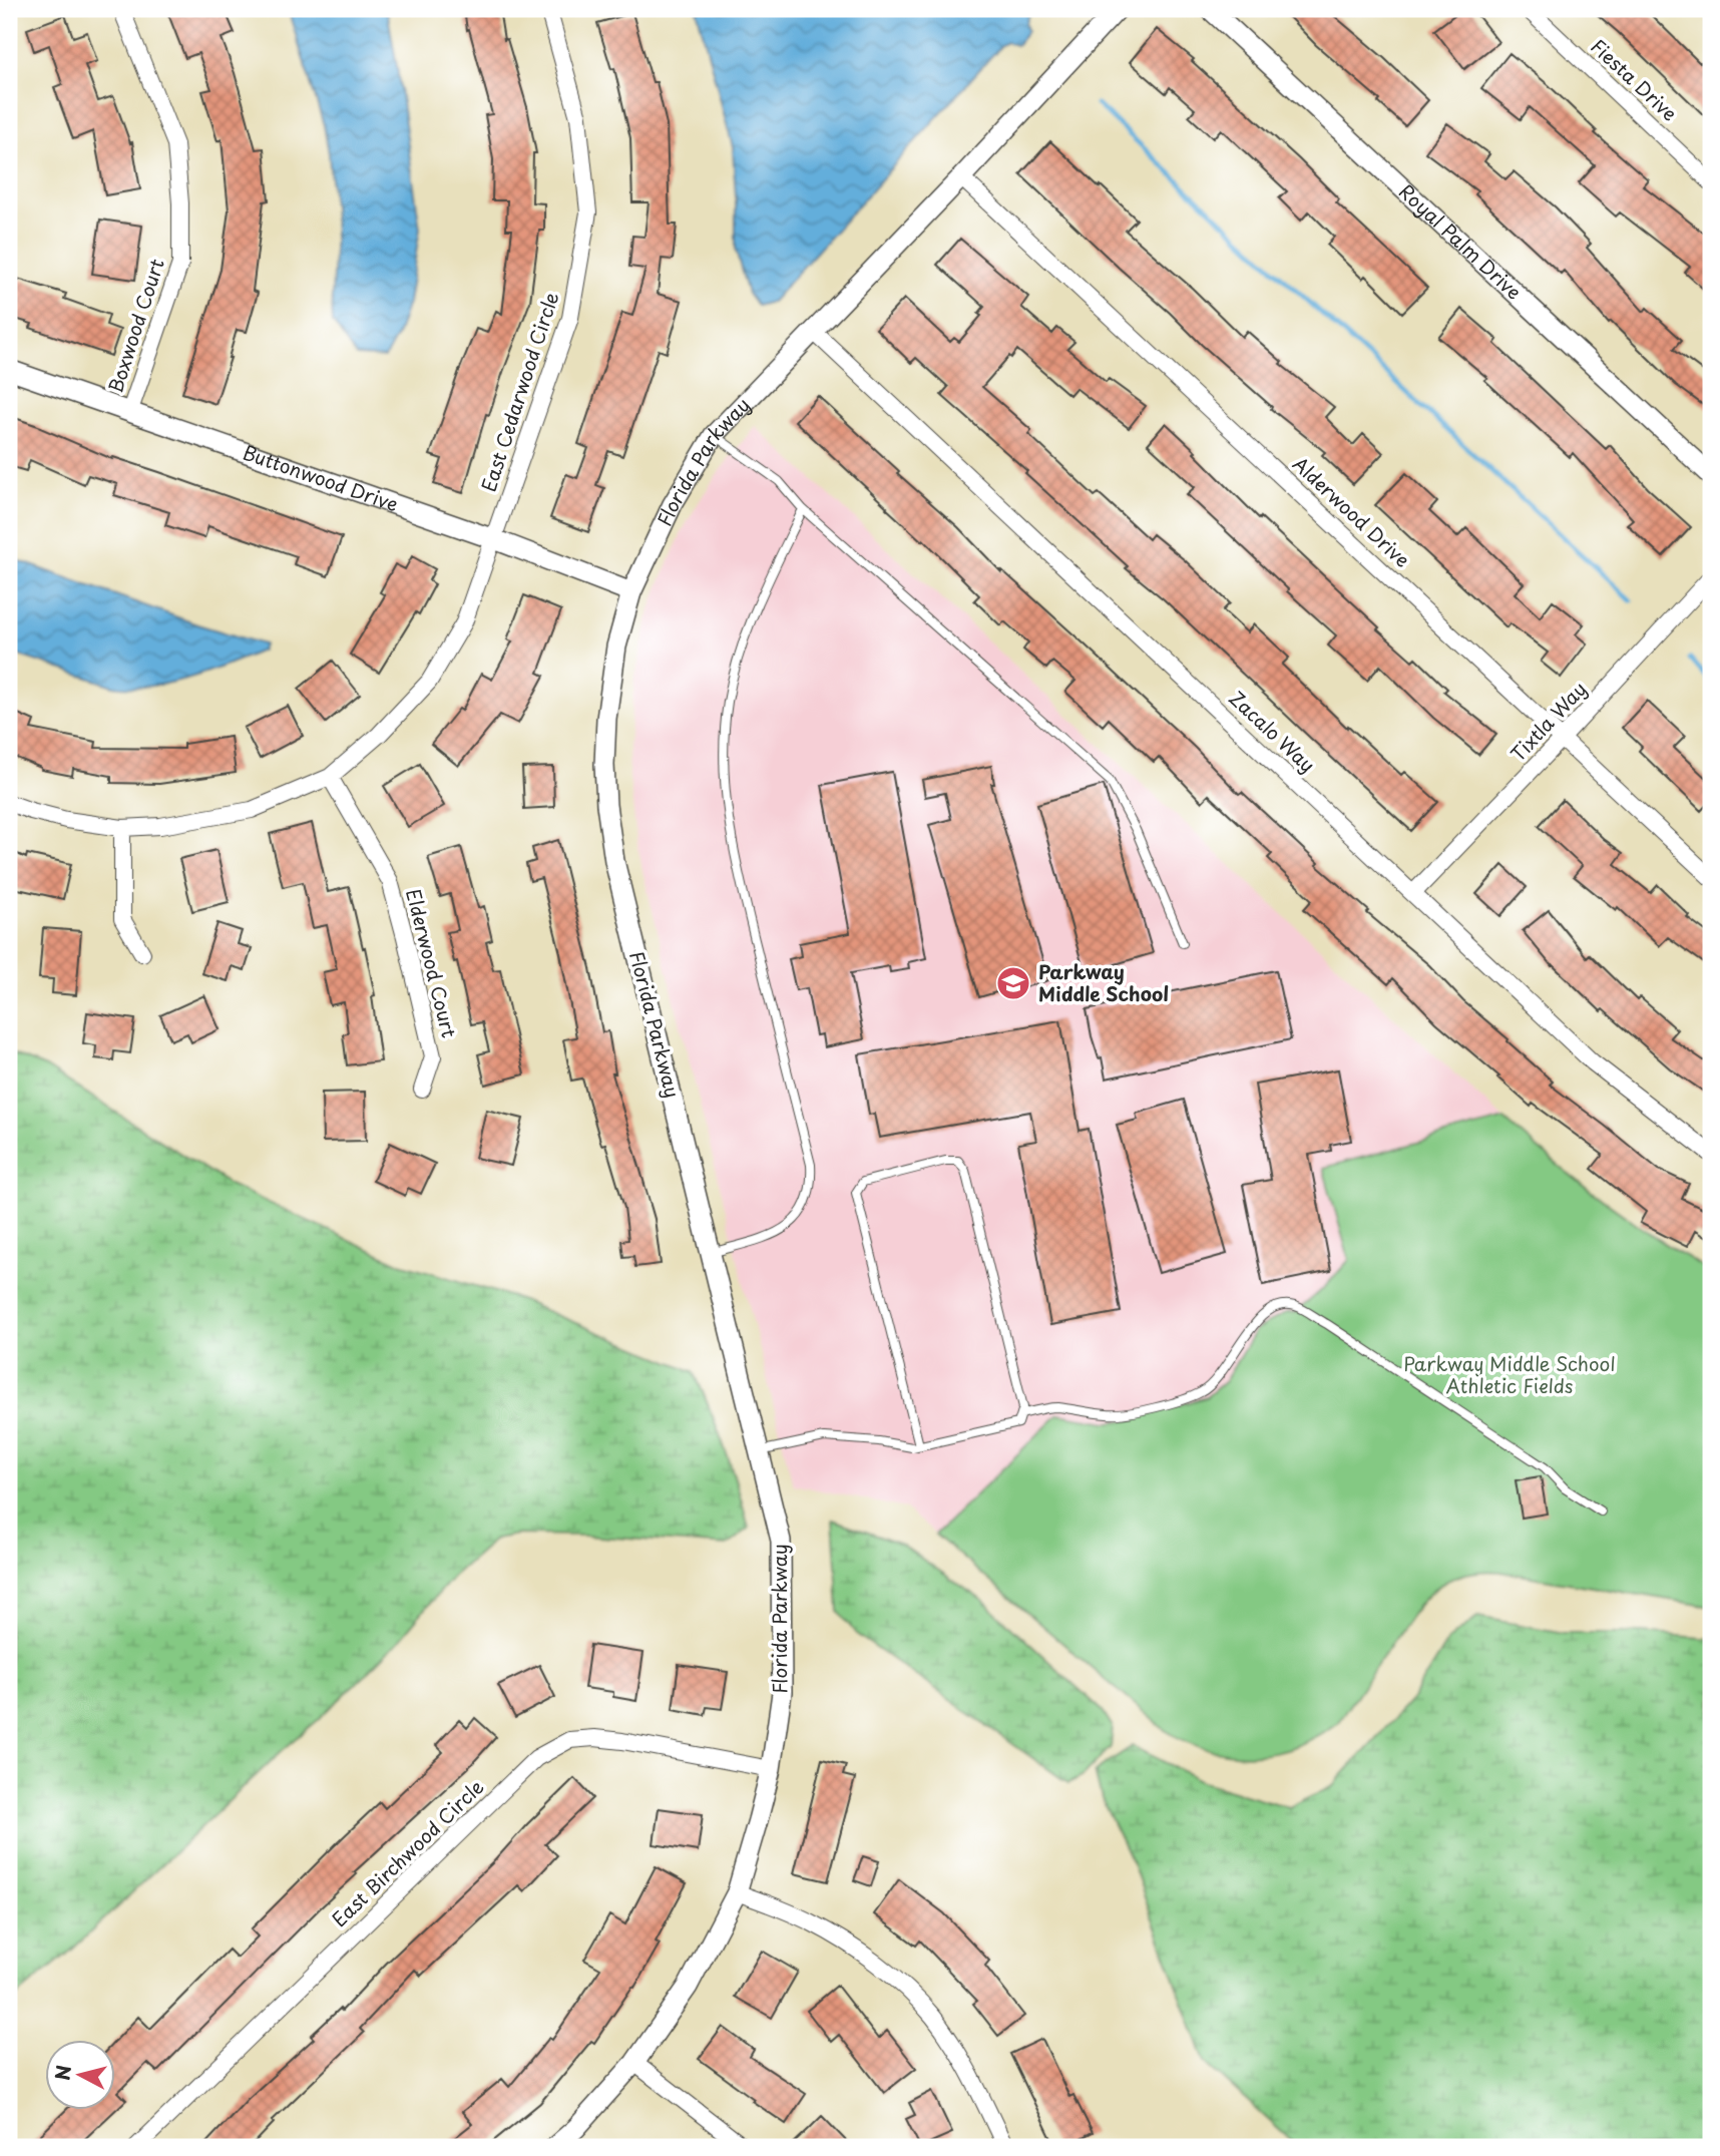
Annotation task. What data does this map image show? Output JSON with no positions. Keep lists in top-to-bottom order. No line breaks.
{"streets":{"street":["Fiesta Drive","Royal Palm Drive","Boxwood Court","East Cedarwood Circle","Florida Parkway","Buttonwood Drive","Alderwood Drive","Tixtla Way","Zacalo Way","Elderwood Court","East Birchwood Circle"]},"crossings":[["Boxwood Court","Buttonwood Drive"],["East Cedarwood Circle","Buttonwood Drive"],["East Cedarwood Circle","Elderwood Court"],["Florida Parkway","Buttonwood Drive"],["Florida Parkway","Alderwood Drive"],["Florida Parkway","Zacalo Way"],["Florida Parkway","East Birchwood Circle"],["Alderwood Drive","Tixtla Way"],["Tixtla Way","Zacalo Way"]],"parks":["Parkway Middle School Athletic Fields"],"places":{"school or university":["Parkway Middle School"]},"north":"left"}
